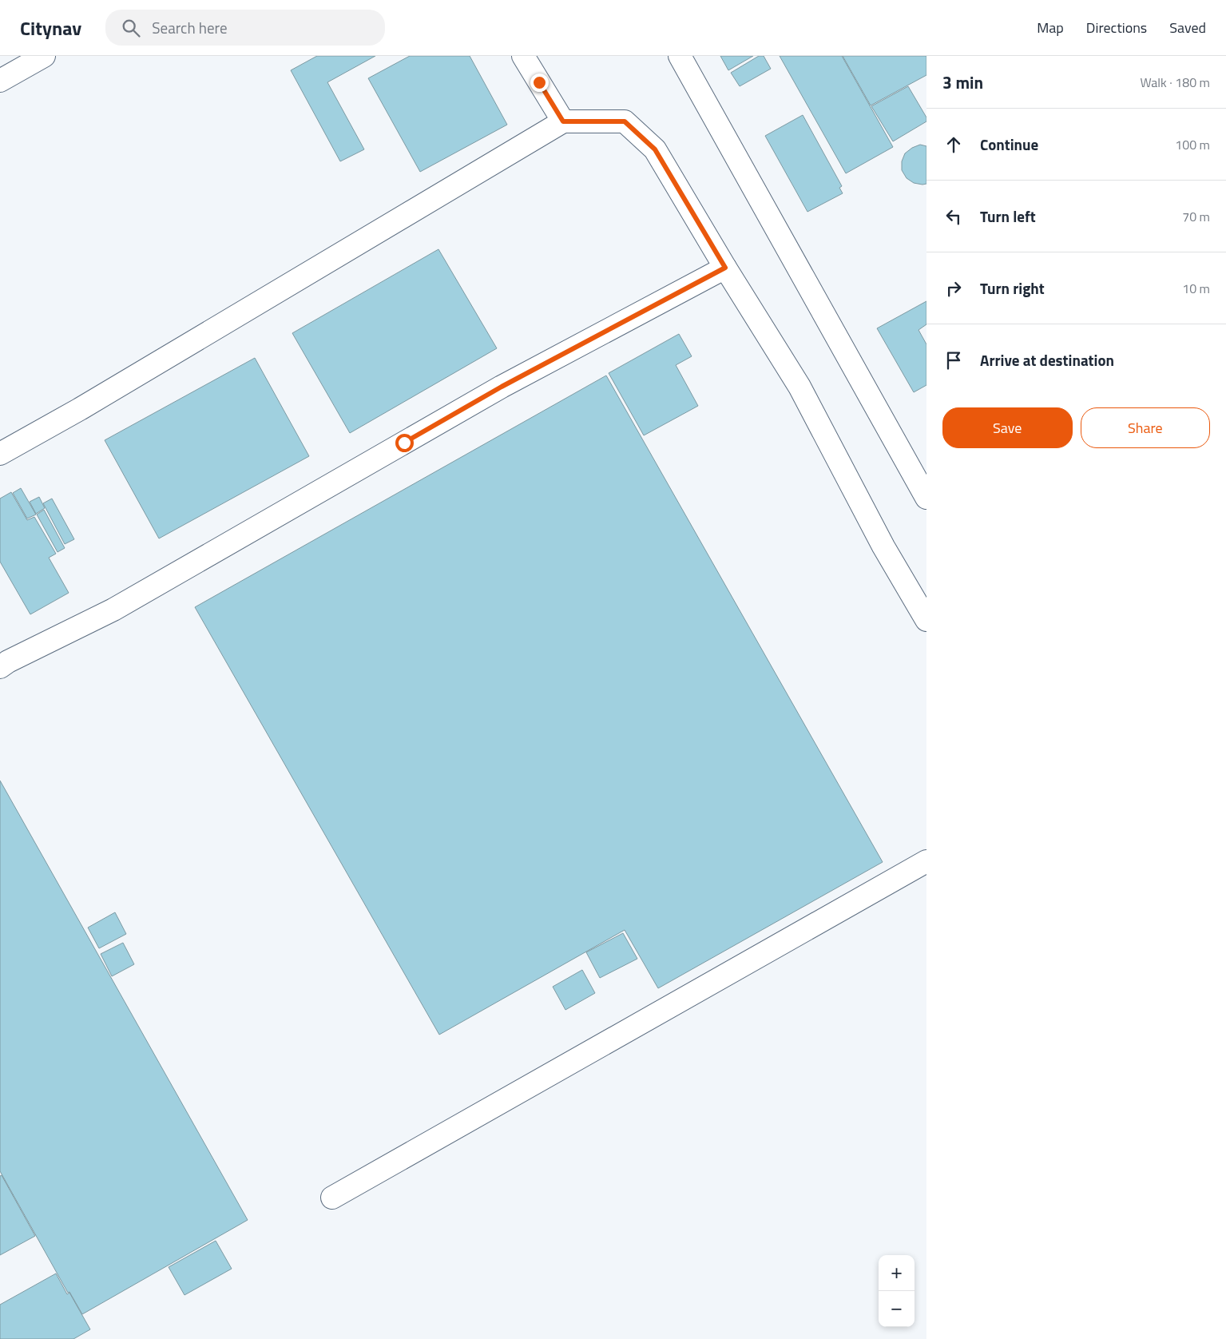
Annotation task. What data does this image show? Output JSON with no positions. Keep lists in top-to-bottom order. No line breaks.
{"page":{"header":"Citynav","search":"Search here","nav":["Map","Directions","Saved"],"heading":["3 min","Walk · 180 m"],"list":[["Continue","100 m"],["Turn left","70 m"],["Turn right","10 m"],"Arrive at destination"],"buttons":["Save","Share"],"map_buttons":["+","−"]}}
